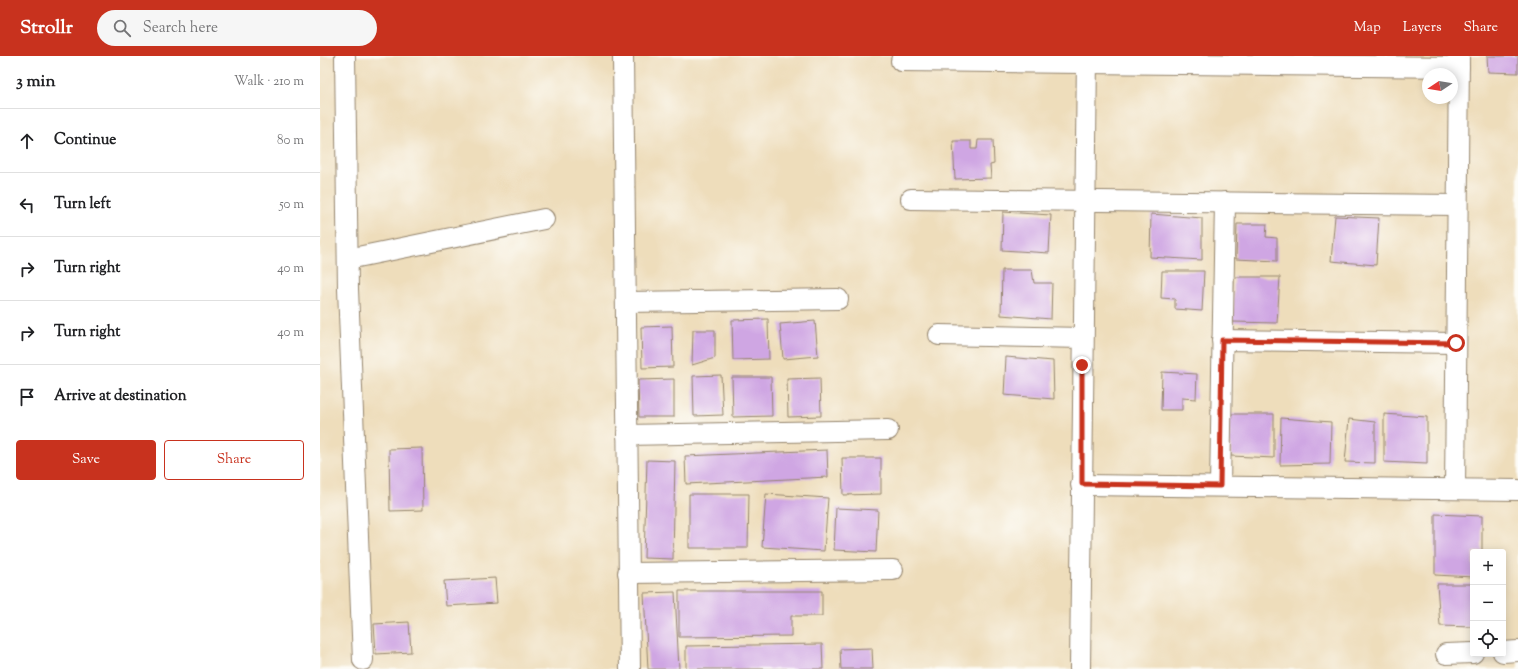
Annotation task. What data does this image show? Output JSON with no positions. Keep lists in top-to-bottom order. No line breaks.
{"north":"left","page":{"header":"Strollr","search":"Search here","nav":["Map","Layers","Share"],"heading":["3 min","Walk · 210 m"],"list":[["Continue","80 m"],["Turn left","50 m"],["Turn right","40 m"],["Turn right","40 m"],"Arrive at destination"],"buttons":["Save","Share"],"map_buttons":["+","−"]}}
